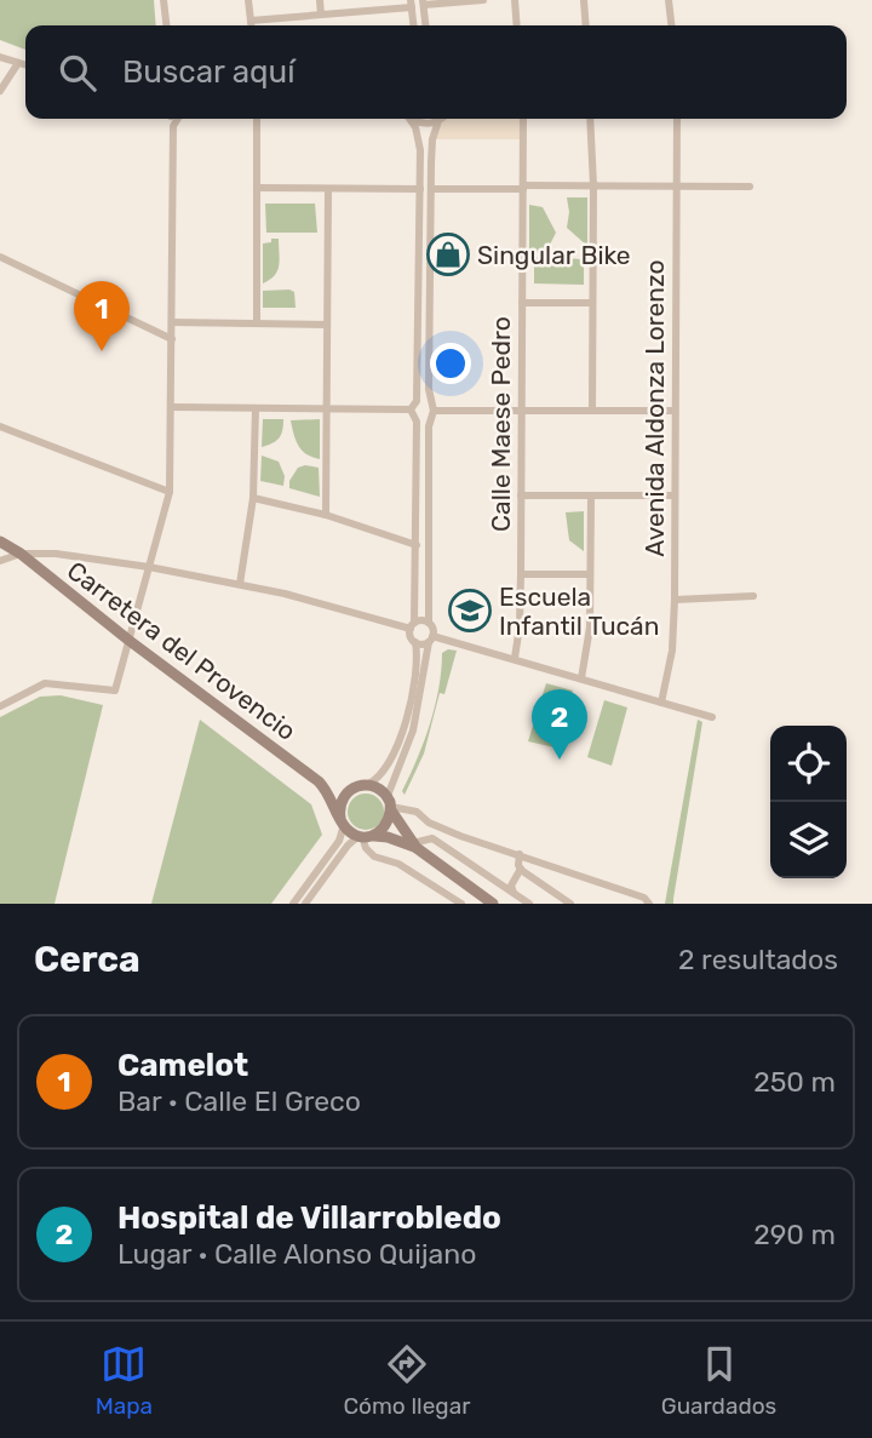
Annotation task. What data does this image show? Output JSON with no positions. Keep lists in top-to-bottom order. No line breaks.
{"streets":{"street":["Avenida Aldonza Lorenzo","Calle Maese Pedro","Carretera del Provencio"]},"places":{"shop":["Singular Bike"],"school or university":["Escuela Infantil Tucán"]},"page":{"search":"Buscar aquí","pins":["1","2"],"heading":["Cerca","2 resultados"],"list":[{"mark":"1","name":"Camelot","note":"Bar · Calle El Greco","value":"250 m"},{"mark":"2","name":"Hospital de Villarrobledo","note":"Lugar · Calle Alonso Quijano","value":"290 m"}],"nav":["Mapa","Cómo llegar","Guardados"]}}
